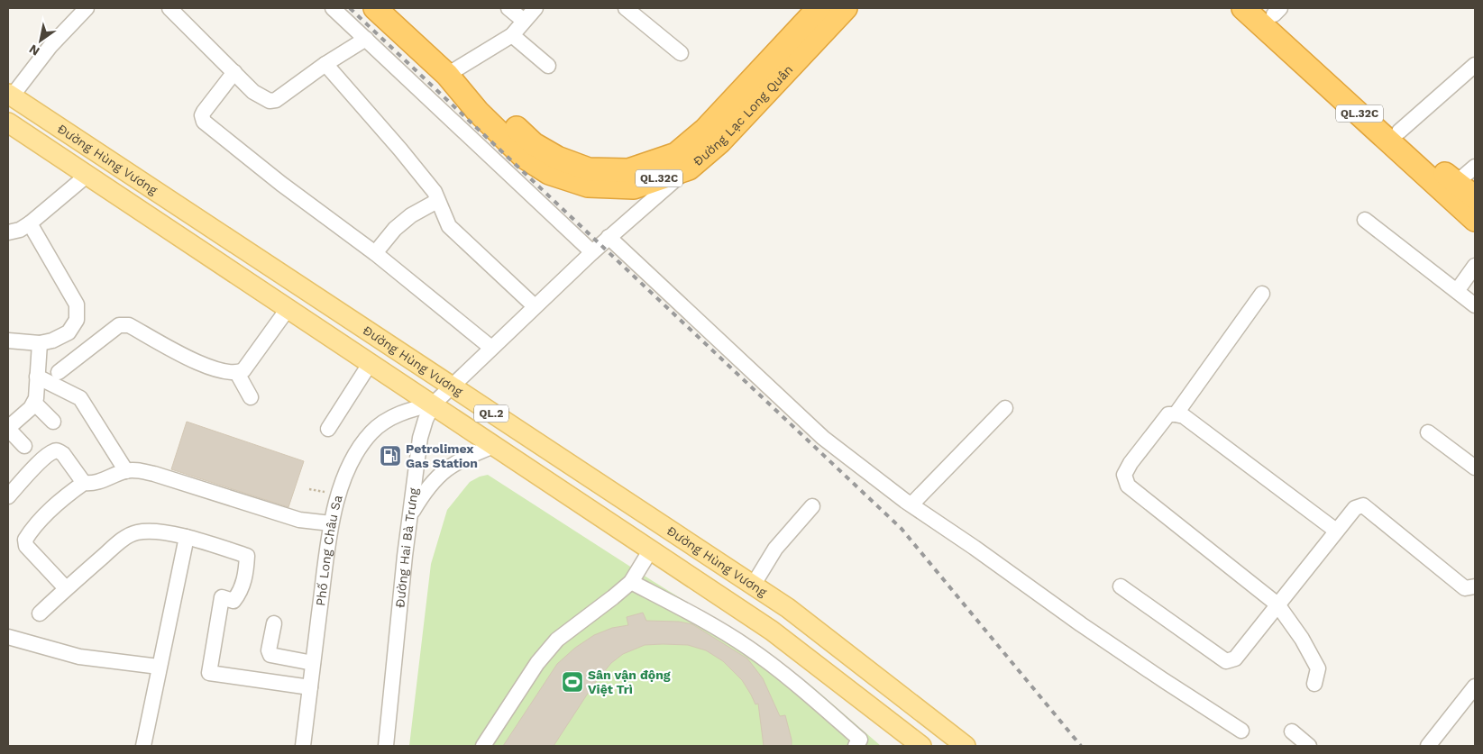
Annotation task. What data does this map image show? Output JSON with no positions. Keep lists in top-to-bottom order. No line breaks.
{"streets":{"highway":["Đường Lạc Long Quân","QL.32C"],"main road":["Đường Hùng Vương","QL.2"],"street":["Đường Hai Bà Trưng","Phố Long Châu Sa"]},"crossings":[["Đường Lạc Long Quân","Đường Hai Bà Trưng"],["Đường Hùng Vương","Đường Hai Bà Trưng"],["Đường Hùng Vương","Phố Long Châu Sa"],["Đường Hai Bà Trưng","Phố Long Châu Sa"]],"places":{"fuel station":["Petrolimex Gas Station"],"sports":["Sân vận động Việt Trì"]},"north":"bottom left"}
